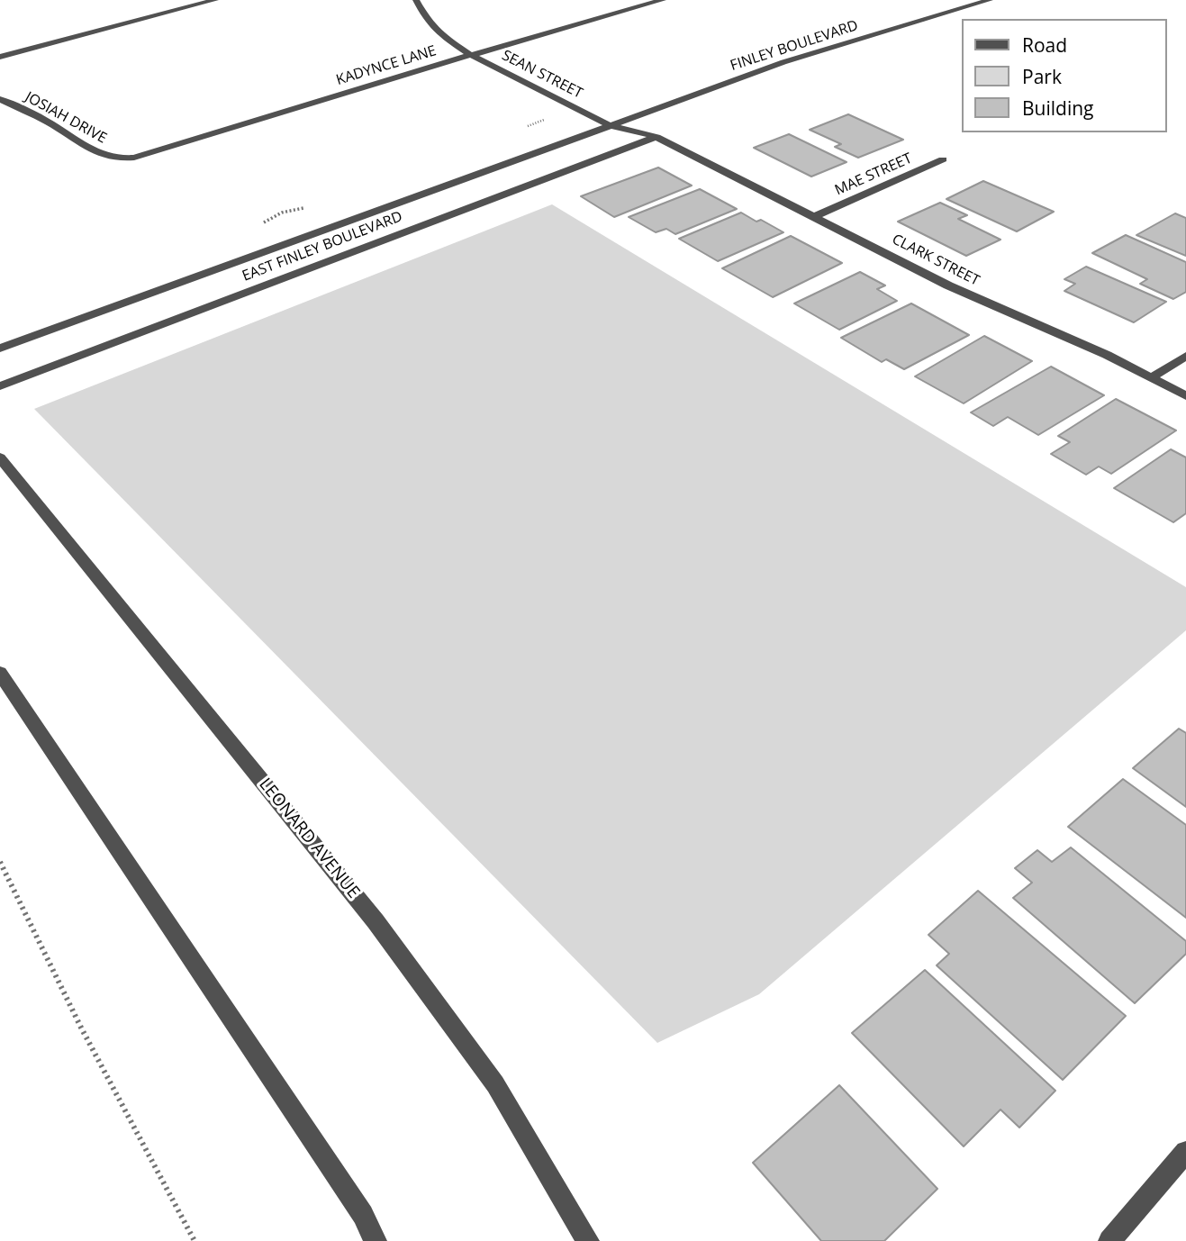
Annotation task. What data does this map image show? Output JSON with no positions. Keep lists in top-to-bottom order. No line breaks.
{"streets":{"street":["FINLEY BOULEVARD","KADYNCE LANE","SEAN STREET","JOSIAH DRIVE","MAE STREET","EAST FINLEY BOULEVARD","CLARK STREET","LEONARD AVENUE"]},"crossings":[["FINLEY BOULEVARD","SEAN STREET"],["FINLEY BOULEVARD","EAST FINLEY BOULEVARD"],["KADYNCE LANE","SEAN STREET"],["KADYNCE LANE","JOSIAH DRIVE"],["SEAN STREET","EAST FINLEY BOULEVARD"],["SEAN STREET","CLARK STREET"],["MAE STREET","CLARK STREET"]],"legend":["Road","Park","Building"]}
